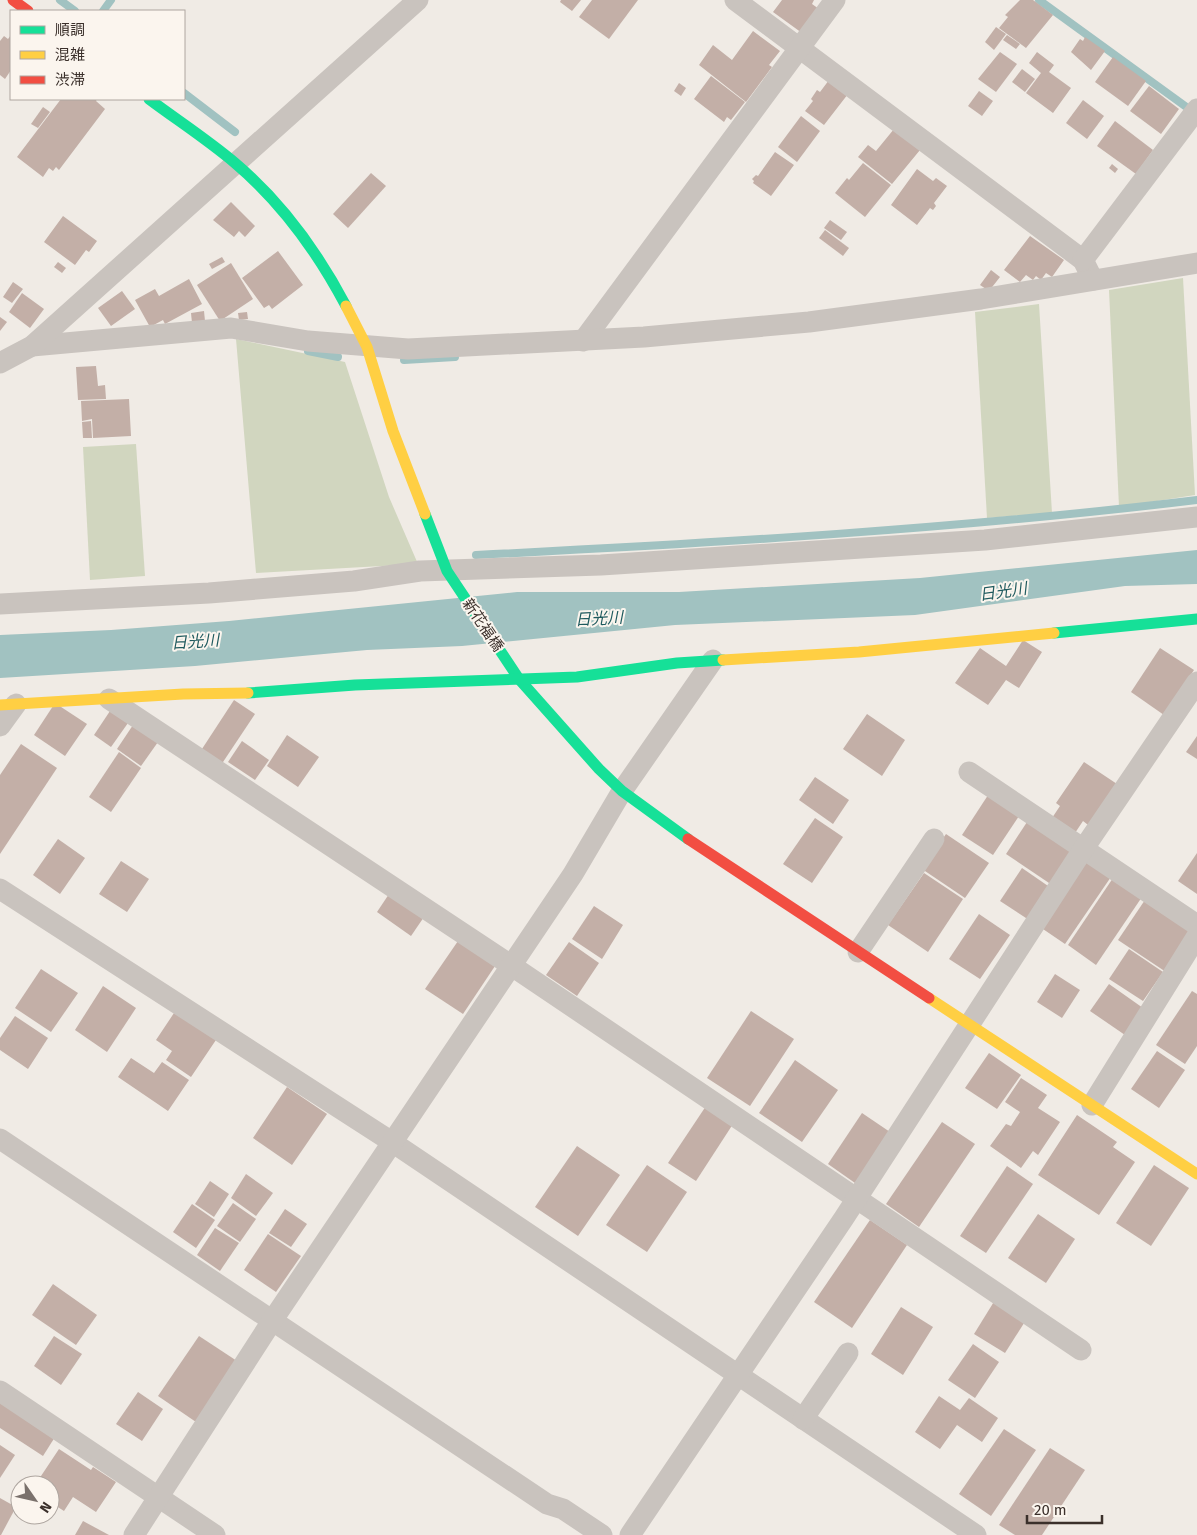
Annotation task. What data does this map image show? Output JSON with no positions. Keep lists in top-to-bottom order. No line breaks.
{"streets":{"street":["新花福橋"]},"water":["日光川"],"legend":["順調","混雑","渋滞"],"scale_bar":"20 m","north":"bottom right"}
